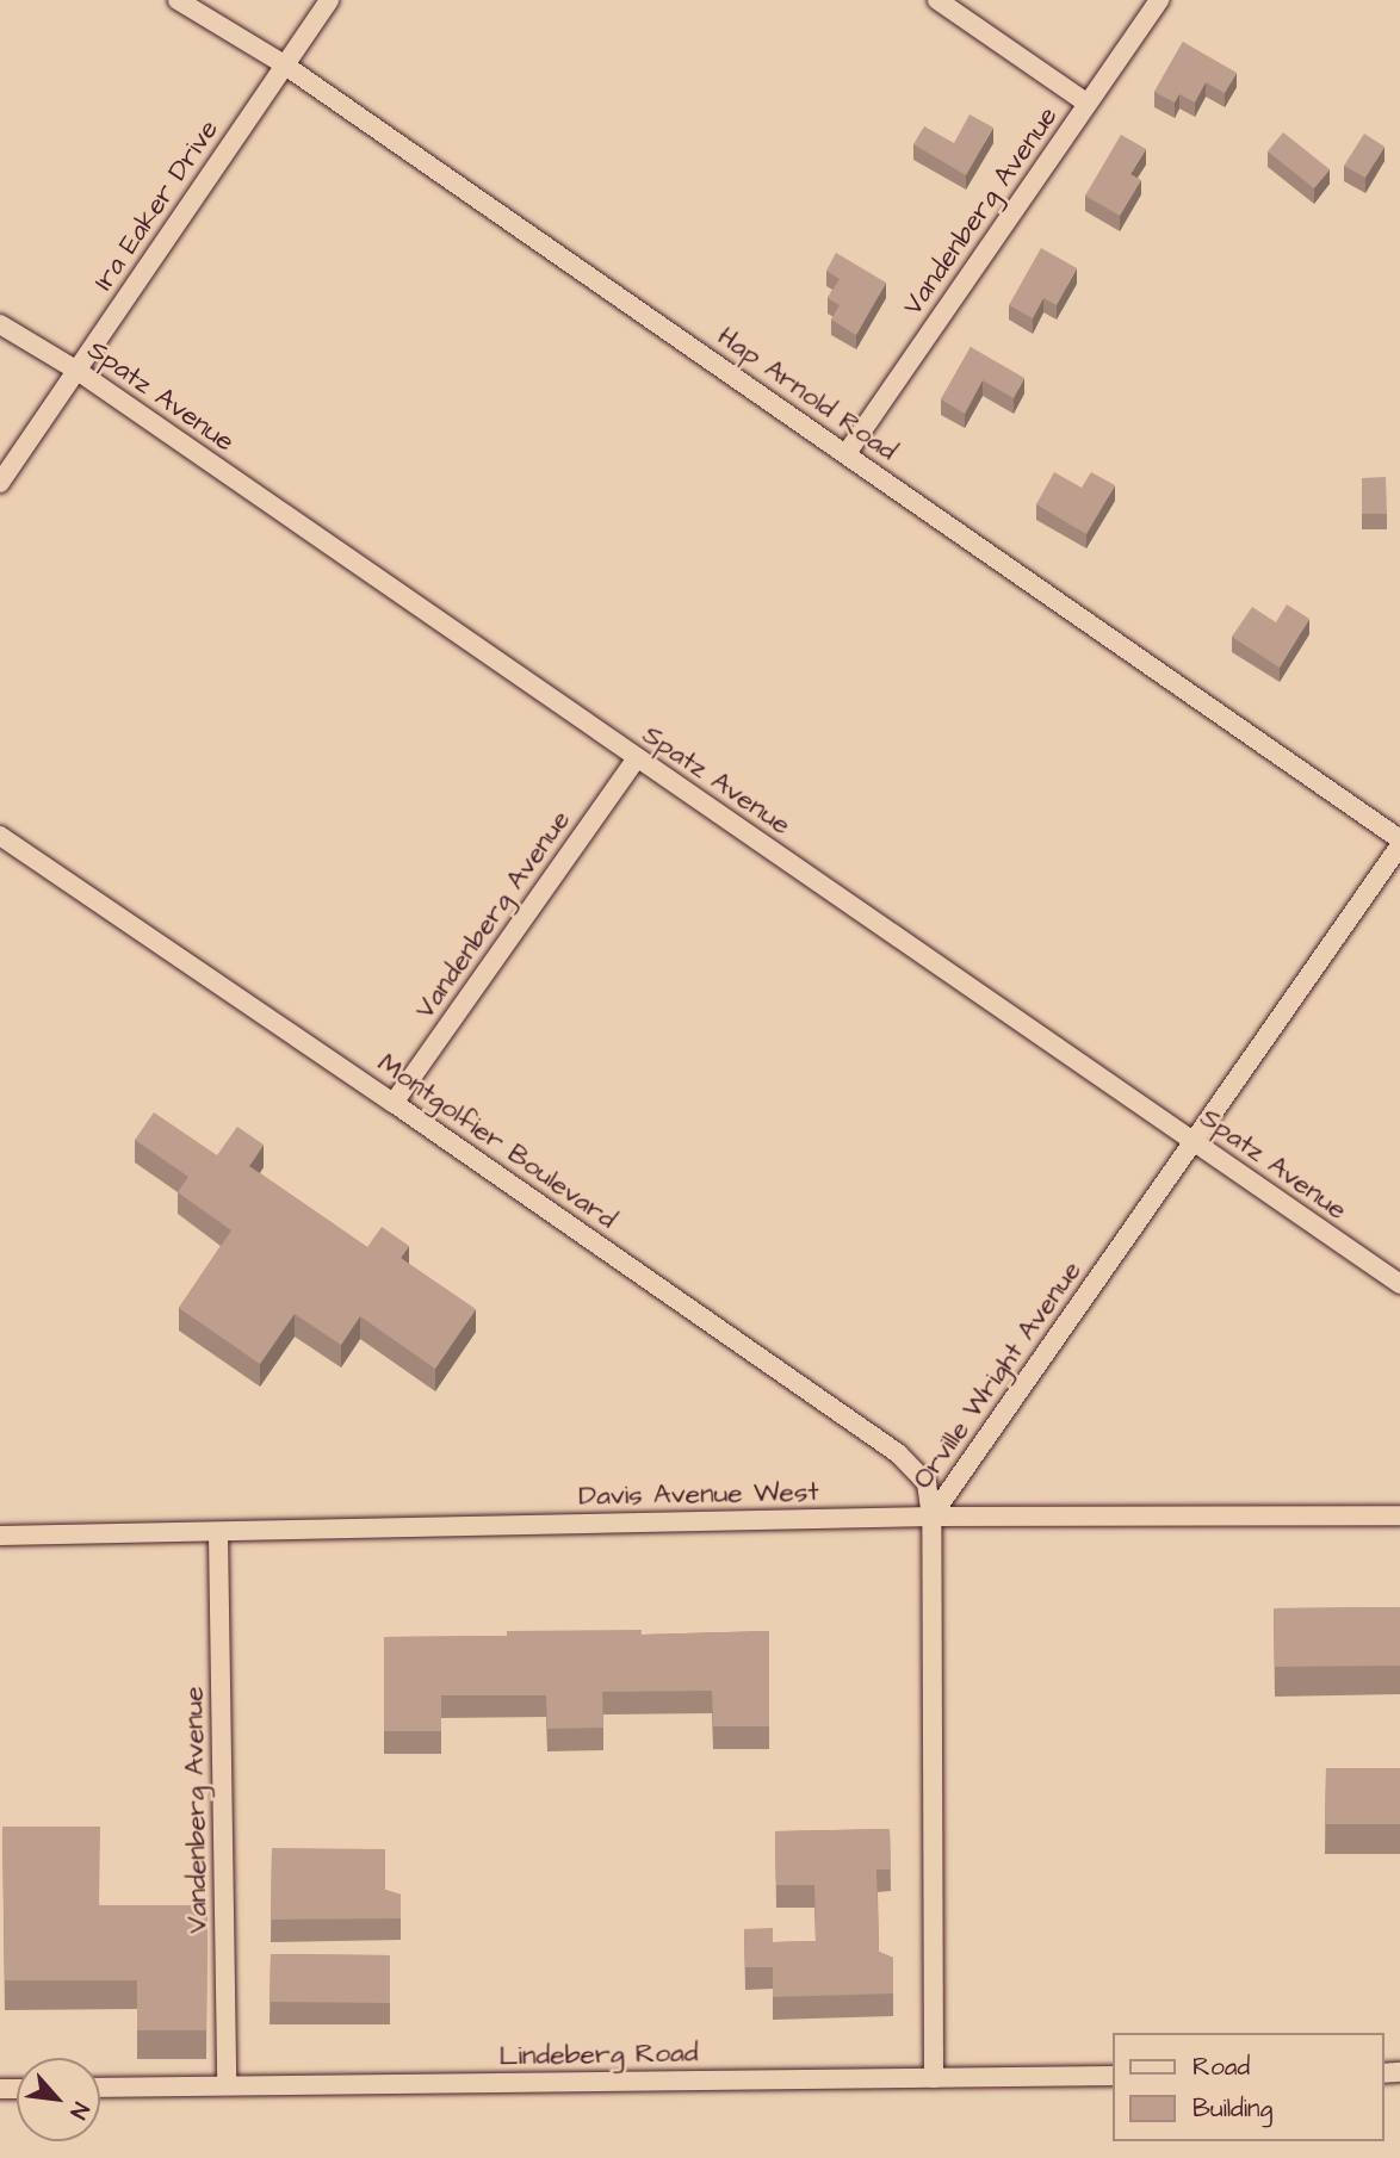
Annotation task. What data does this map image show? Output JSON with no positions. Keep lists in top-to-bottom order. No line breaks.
{"streets":{"street":["Ira Eaker Drive","Vandenberg Avenue","Hap Arnold Road","Spatz Avenue","Montgolfier Boulevard","Orville Wright Avenue","Davis Avenue West","Lindeberg Road"]},"crossings":[["Ira Eaker Drive","Hap Arnold Road"],["Ira Eaker Drive","Spatz Avenue"],["Vandenberg Avenue","Hap Arnold Road"],["Vandenberg Avenue","Spatz Avenue"],["Vandenberg Avenue","Montgolfier Boulevard"],["Vandenberg Avenue","Davis Avenue West"],["Vandenberg Avenue","Lindeberg Road"],["Hap Arnold Road","Orville Wright Avenue"],["Spatz Avenue","Orville Wright Avenue"],["Montgolfier Boulevard","Orville Wright Avenue"],["Montgolfier Boulevard","Davis Avenue West"],["Orville Wright Avenue","Davis Avenue West"],["Orville Wright Avenue","Lindeberg Road"]],"legend":["Road","Building"],"north":"bottom right"}
